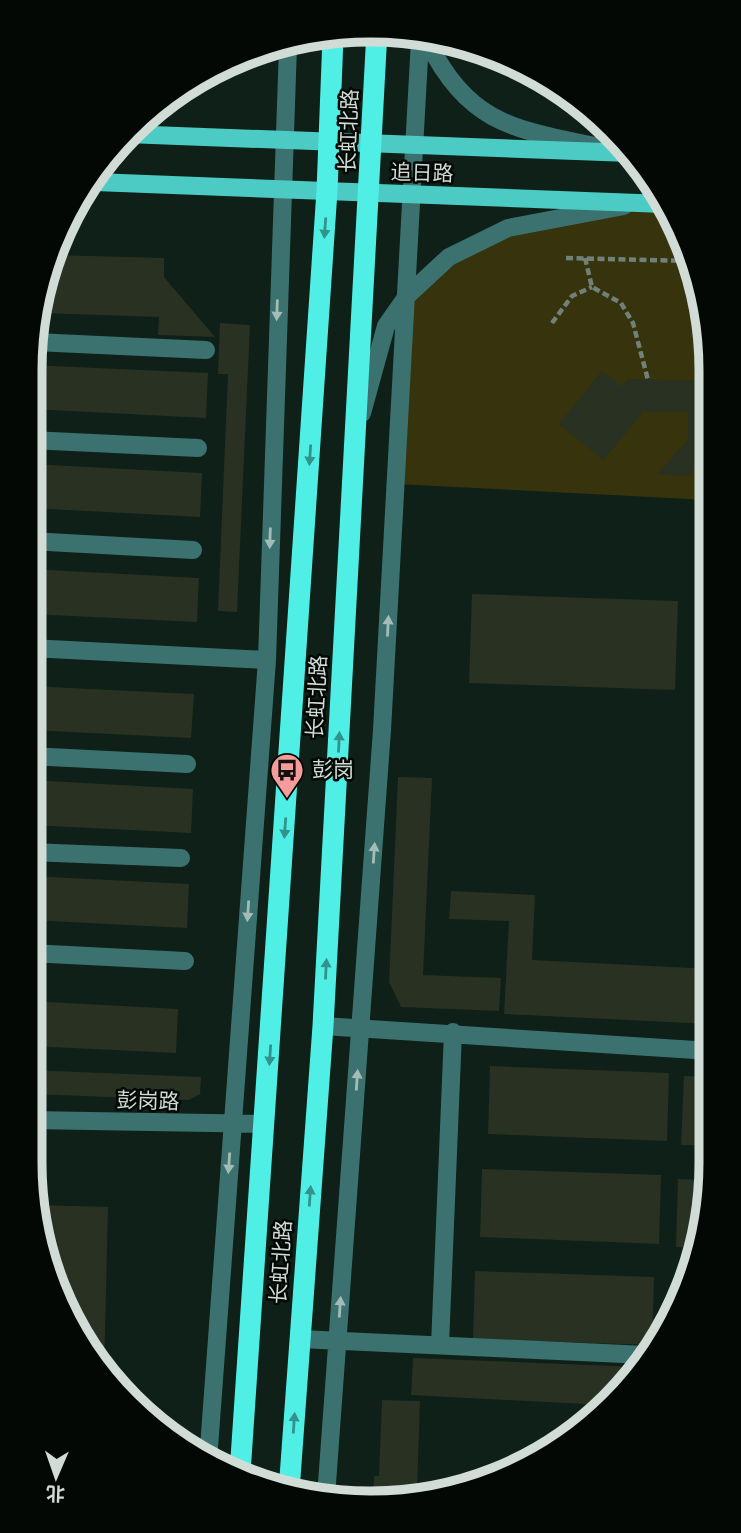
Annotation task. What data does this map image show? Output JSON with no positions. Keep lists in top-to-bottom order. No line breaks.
{"streets":{"highway":["长虹北路"],"main road":["追日路"],"street":["彭岗路"]},"crossings":[["长虹北路","追日路"],["长虹北路","彭岗路"]],"places":{"bus stop":["彭岗"]},"north":"bottom"}
